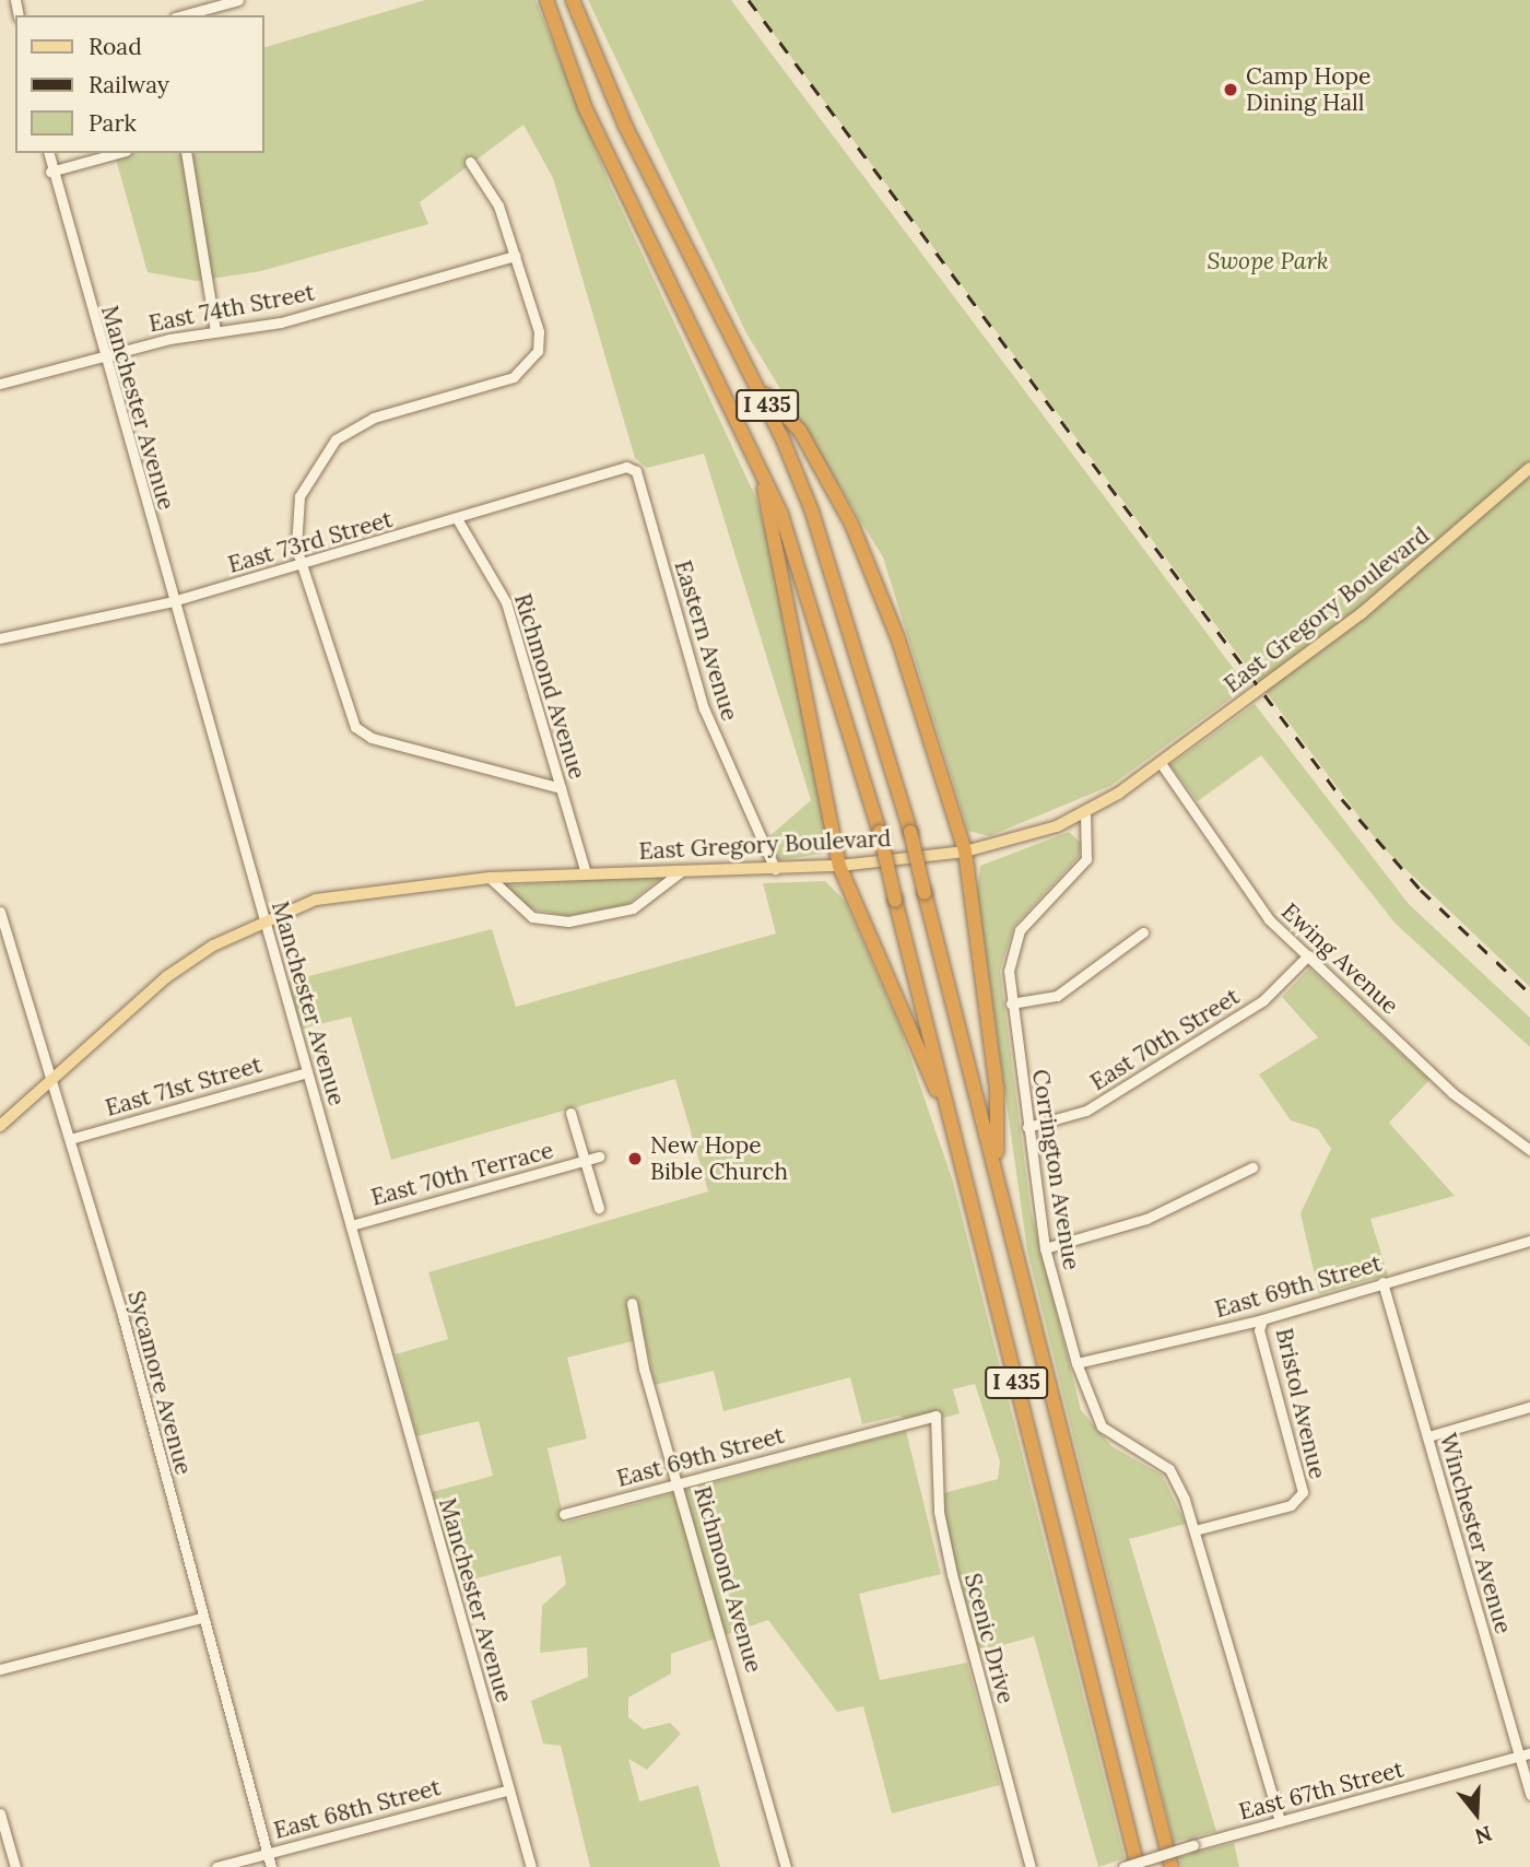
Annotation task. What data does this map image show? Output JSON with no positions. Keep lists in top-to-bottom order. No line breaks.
{"streets":{"highway":["I 435"],"main road":["East Gregory Boulevard"],"street":["East 74th Street","Manchester Avenue","East 73rd Street","Eastern Avenue","Richmond Avenue","Ewing Avenue","East 70th Street","East 71st Street","Corrington Avenue","East 70th Terrace","East 69th Street","Sycamore Avenue","Bristol Avenue","Winchester Avenue","Scenic Drive","East 67th Street","East 68th Street"]},"crossings":[["East 74th Street","Manchester Avenue"],["Manchester Avenue","East 73rd Street"],["Manchester Avenue","East Gregory Boulevard"],["Manchester Avenue","East 71st Street"],["Manchester Avenue","East 70th Terrace"],["Manchester Avenue","East 68th Street"],["East 73rd Street","Eastern Avenue"],["East 73rd Street","Richmond Avenue"],["East Gregory Boulevard","Eastern Avenue"],["East Gregory Boulevard","Richmond Avenue"],["East Gregory Boulevard","Ewing Avenue"],["East Gregory Boulevard","Corrington Avenue"],["East Gregory Boulevard","Sycamore Avenue"],["Richmond Avenue","East 69th Street"],["Ewing Avenue","East 70th Street"],["East 70th Street","Corrington Avenue"],["East 71st Street","Sycamore Avenue"],["Corrington Avenue","East 69th Street"],["Corrington Avenue","Bristol Avenue"],["Corrington Avenue","East 67th Street"],["East 69th Street","Bristol Avenue"],["East 69th Street","Winchester Avenue"],["East 69th Street","Scenic Drive"],["Sycamore Avenue","East 68th Street"],["Winchester Avenue","East 67th Street"]],"parks":["Swope Park"],"places":["Camp Hope Dining Hall","New Hope Bible Church"],"legend":["Road","Railway","Park"],"north":"bottom"}
